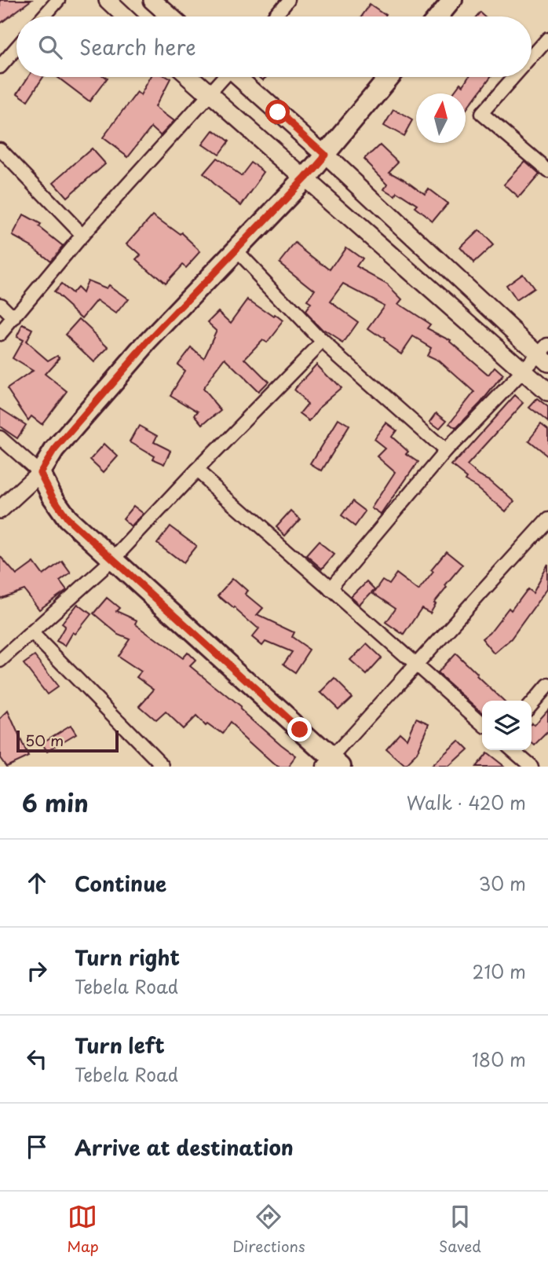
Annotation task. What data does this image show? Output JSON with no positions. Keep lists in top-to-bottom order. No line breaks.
{"scale_bar":"50 m","north":"top","page":{"search":"Search here","scale":"50 m","heading":["6 min","Walk · 420 m"],"list":[["Continue","30 m"],["Turn right","Tebela Road","210 m"],["Turn left","Tebela Road","180 m"],"Arrive at destination"],"nav":["Map","Directions","Saved"]}}
